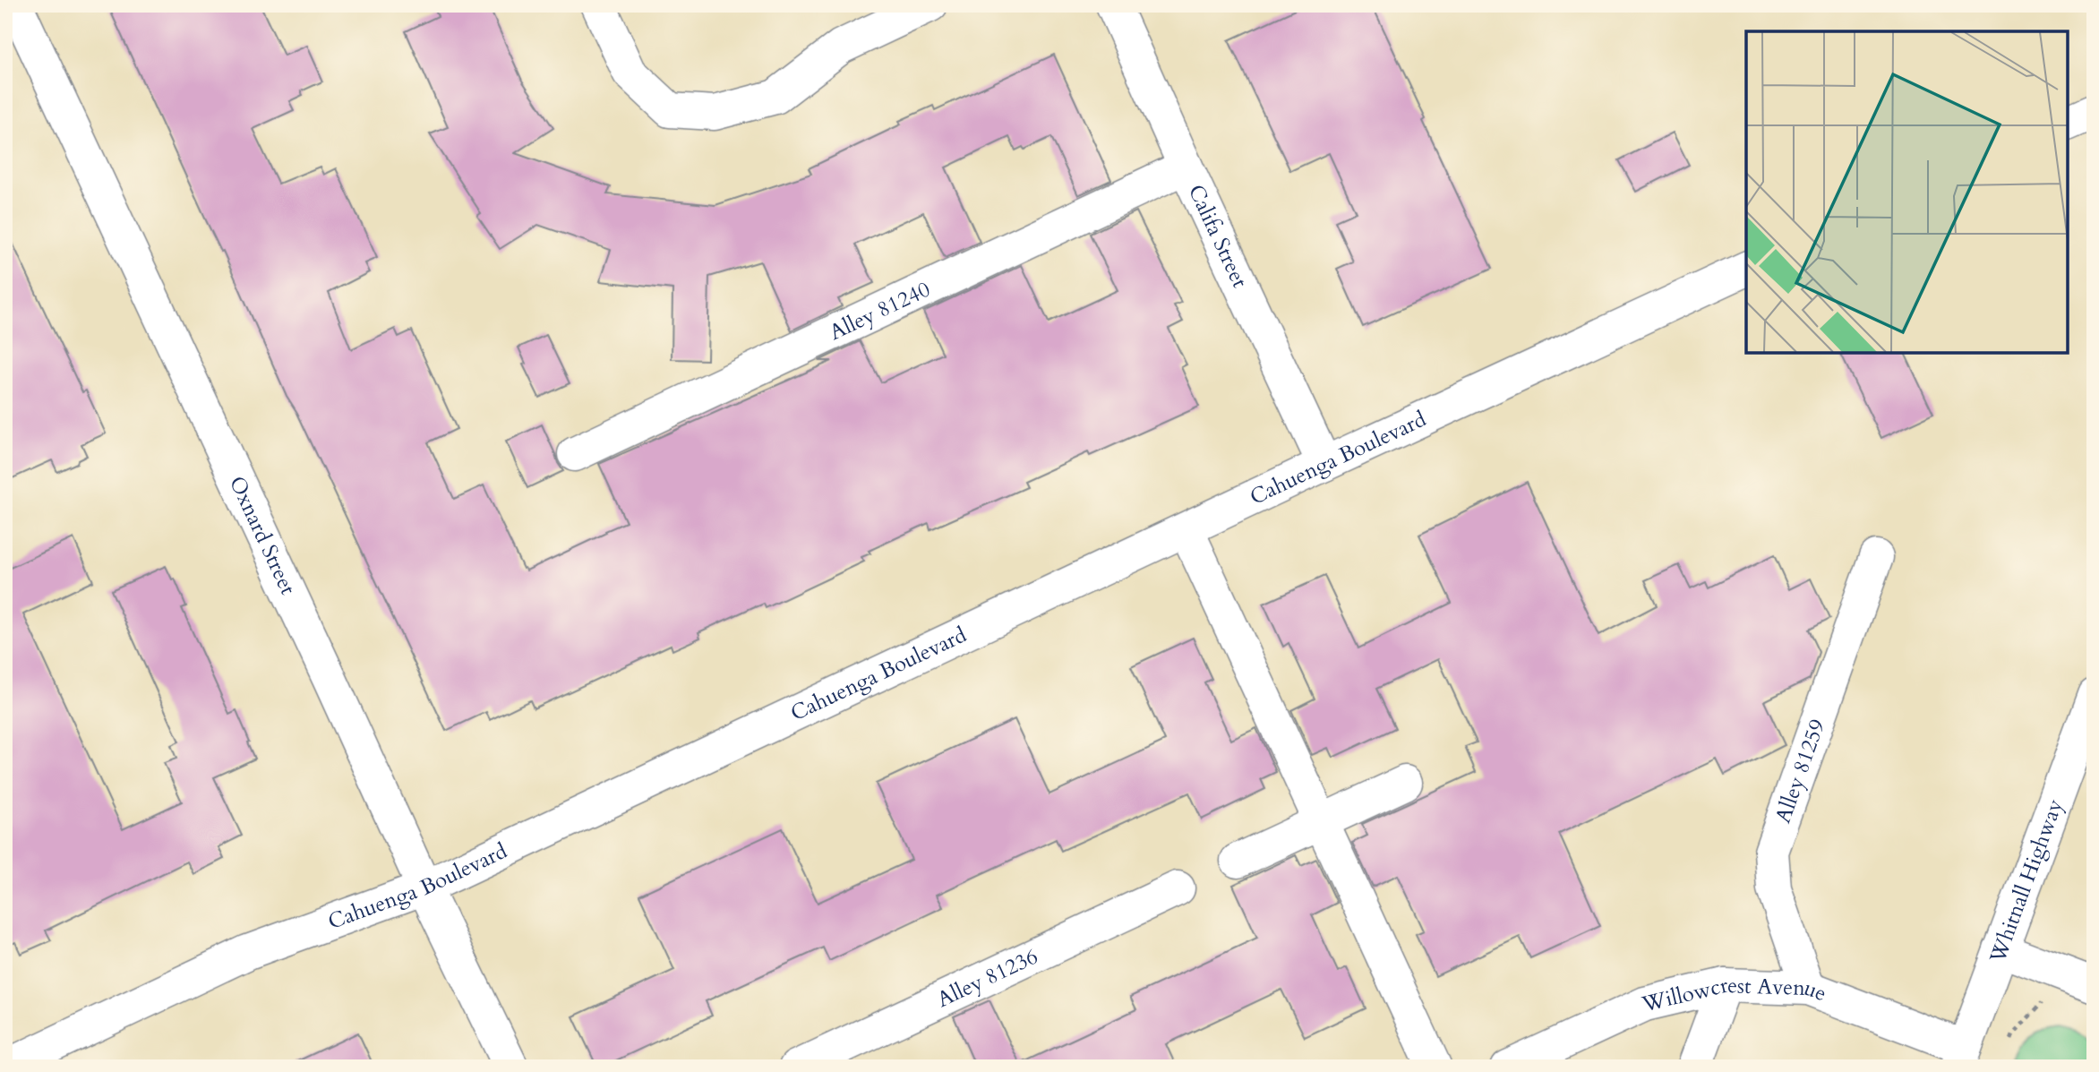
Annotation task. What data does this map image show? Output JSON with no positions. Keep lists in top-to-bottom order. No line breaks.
{"streets":{"main road":["Califa Street","Alley 81240","Cahuenga Boulevard","Oxnard Street","Alley 81259","Whitnall Highway","Alley 81236","Willowcrest Avenue"]},"crossings":[["Califa Street","Alley 81240"],["Califa Street","Cahuenga Boulevard"],["Cahuenga Boulevard","Oxnard Street"],["Alley 81259","Willowcrest Avenue"],["Whitnall Highway","Willowcrest Avenue"]]}
